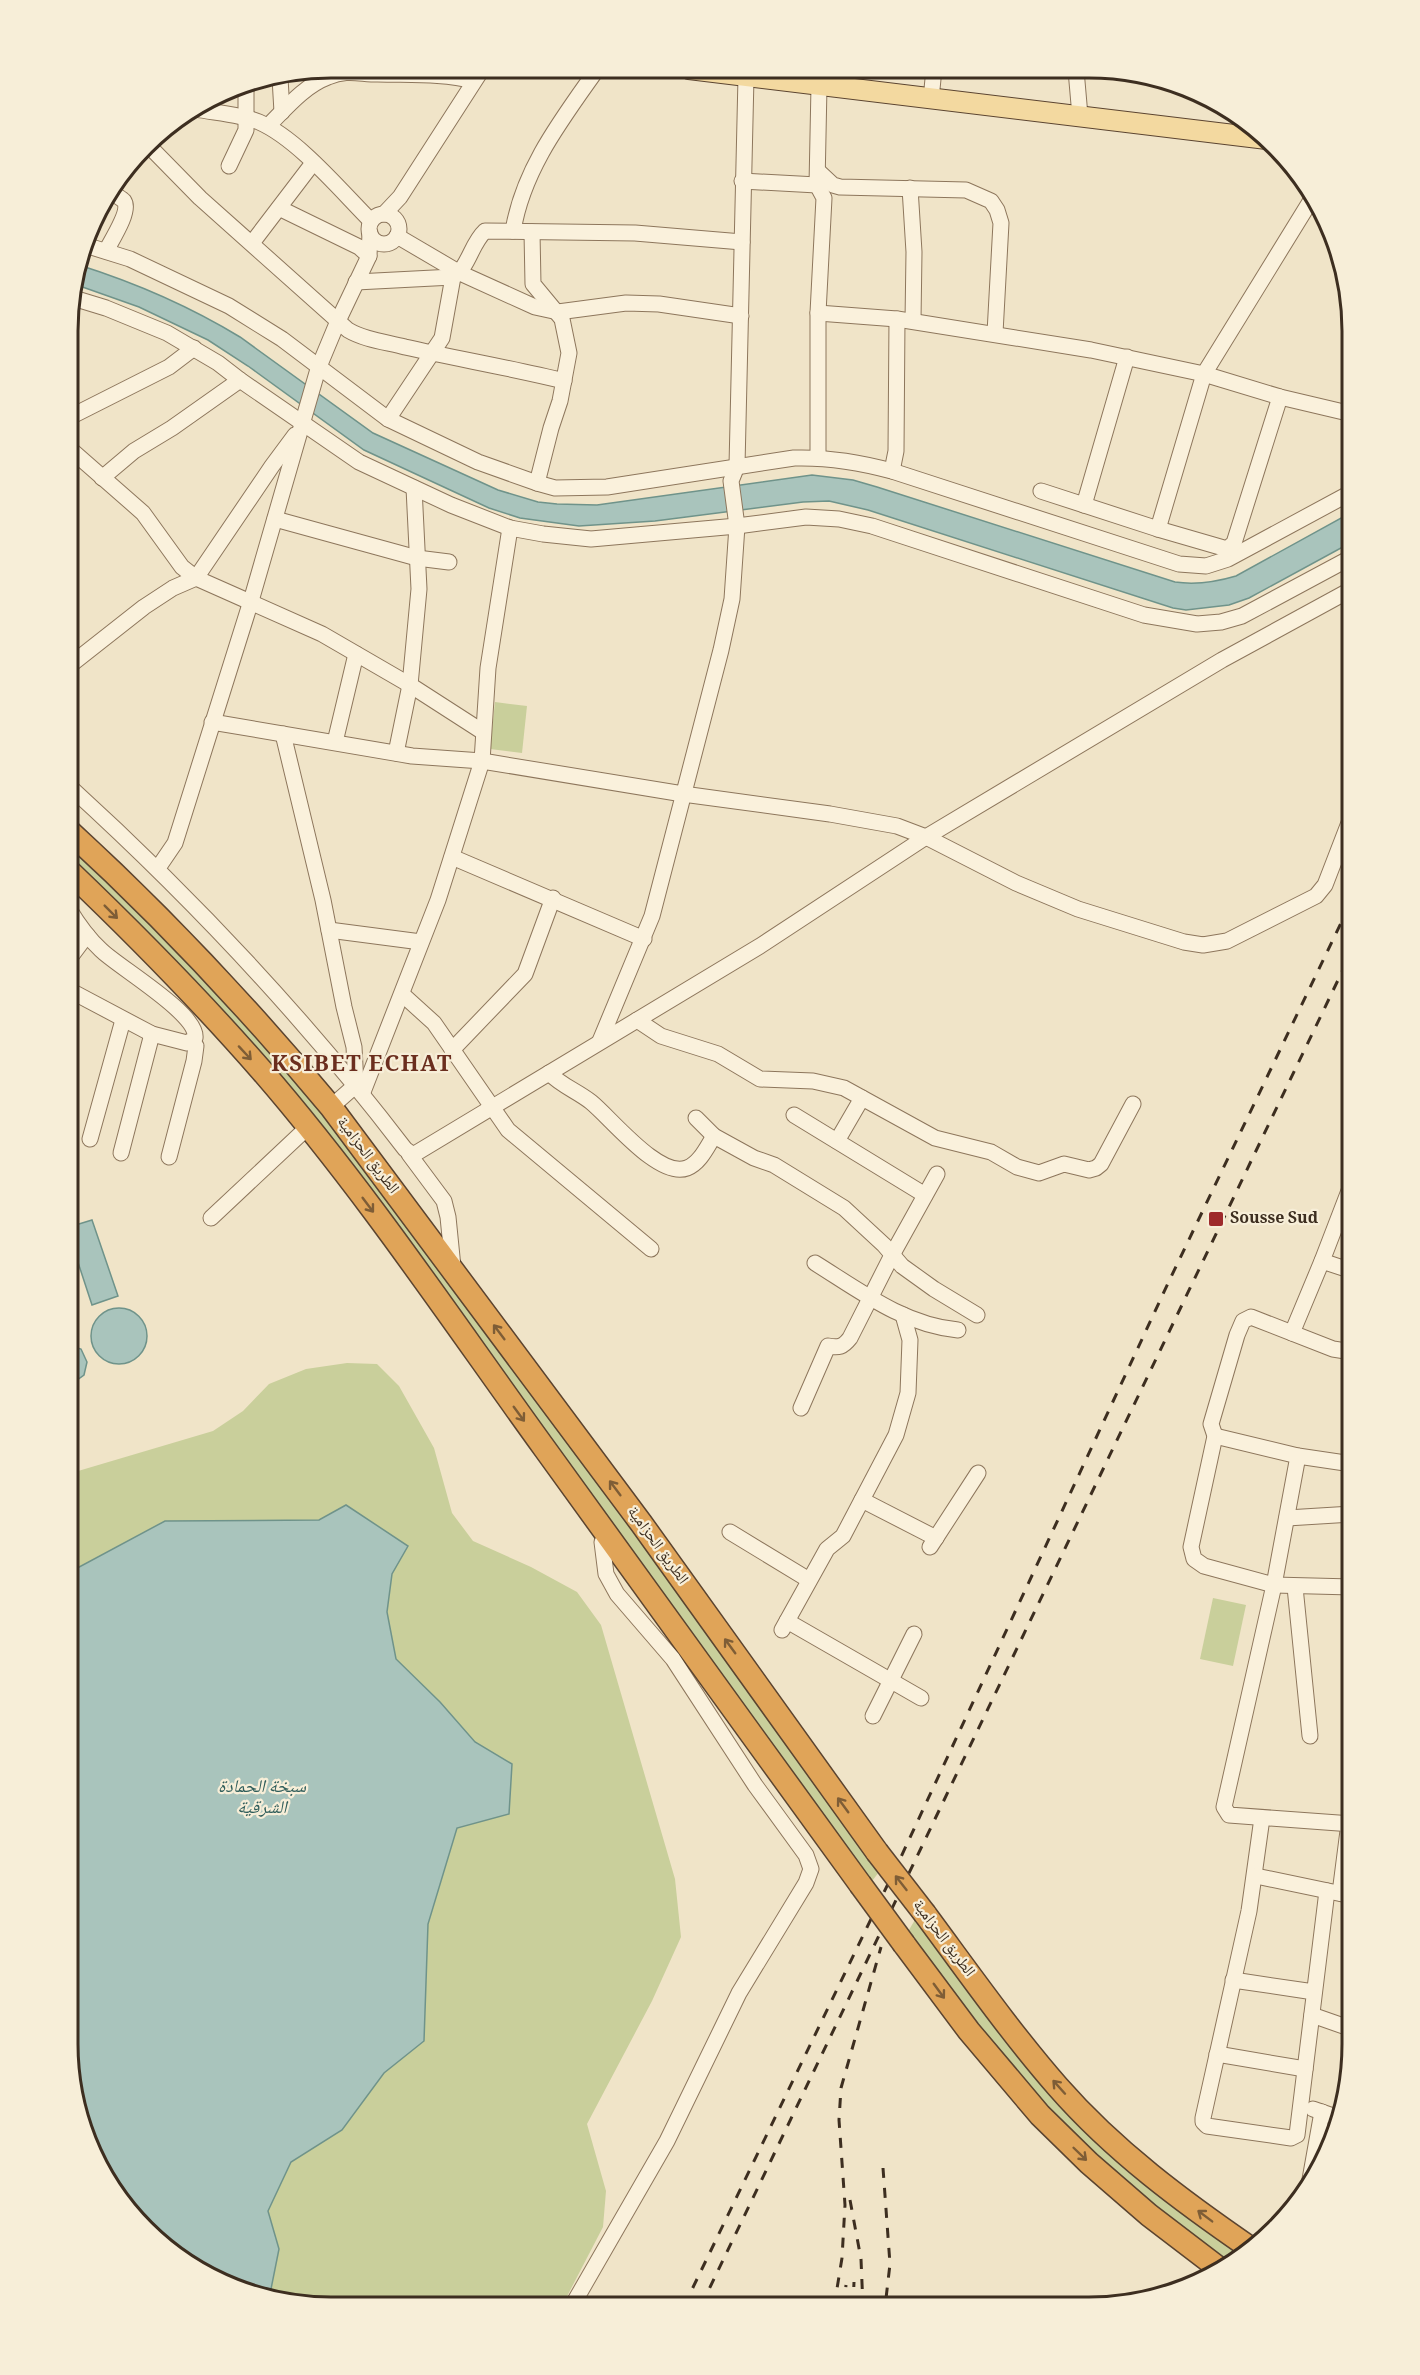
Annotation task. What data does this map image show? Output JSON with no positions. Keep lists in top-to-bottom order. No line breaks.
{"streets":{"highway":["الطريق الحزامية"]},"districts":["KSIBET ECHAT"],"water":["سبخة الحمادة الشرقية"],"places":{"transit":["Sousse Sud"]}}
